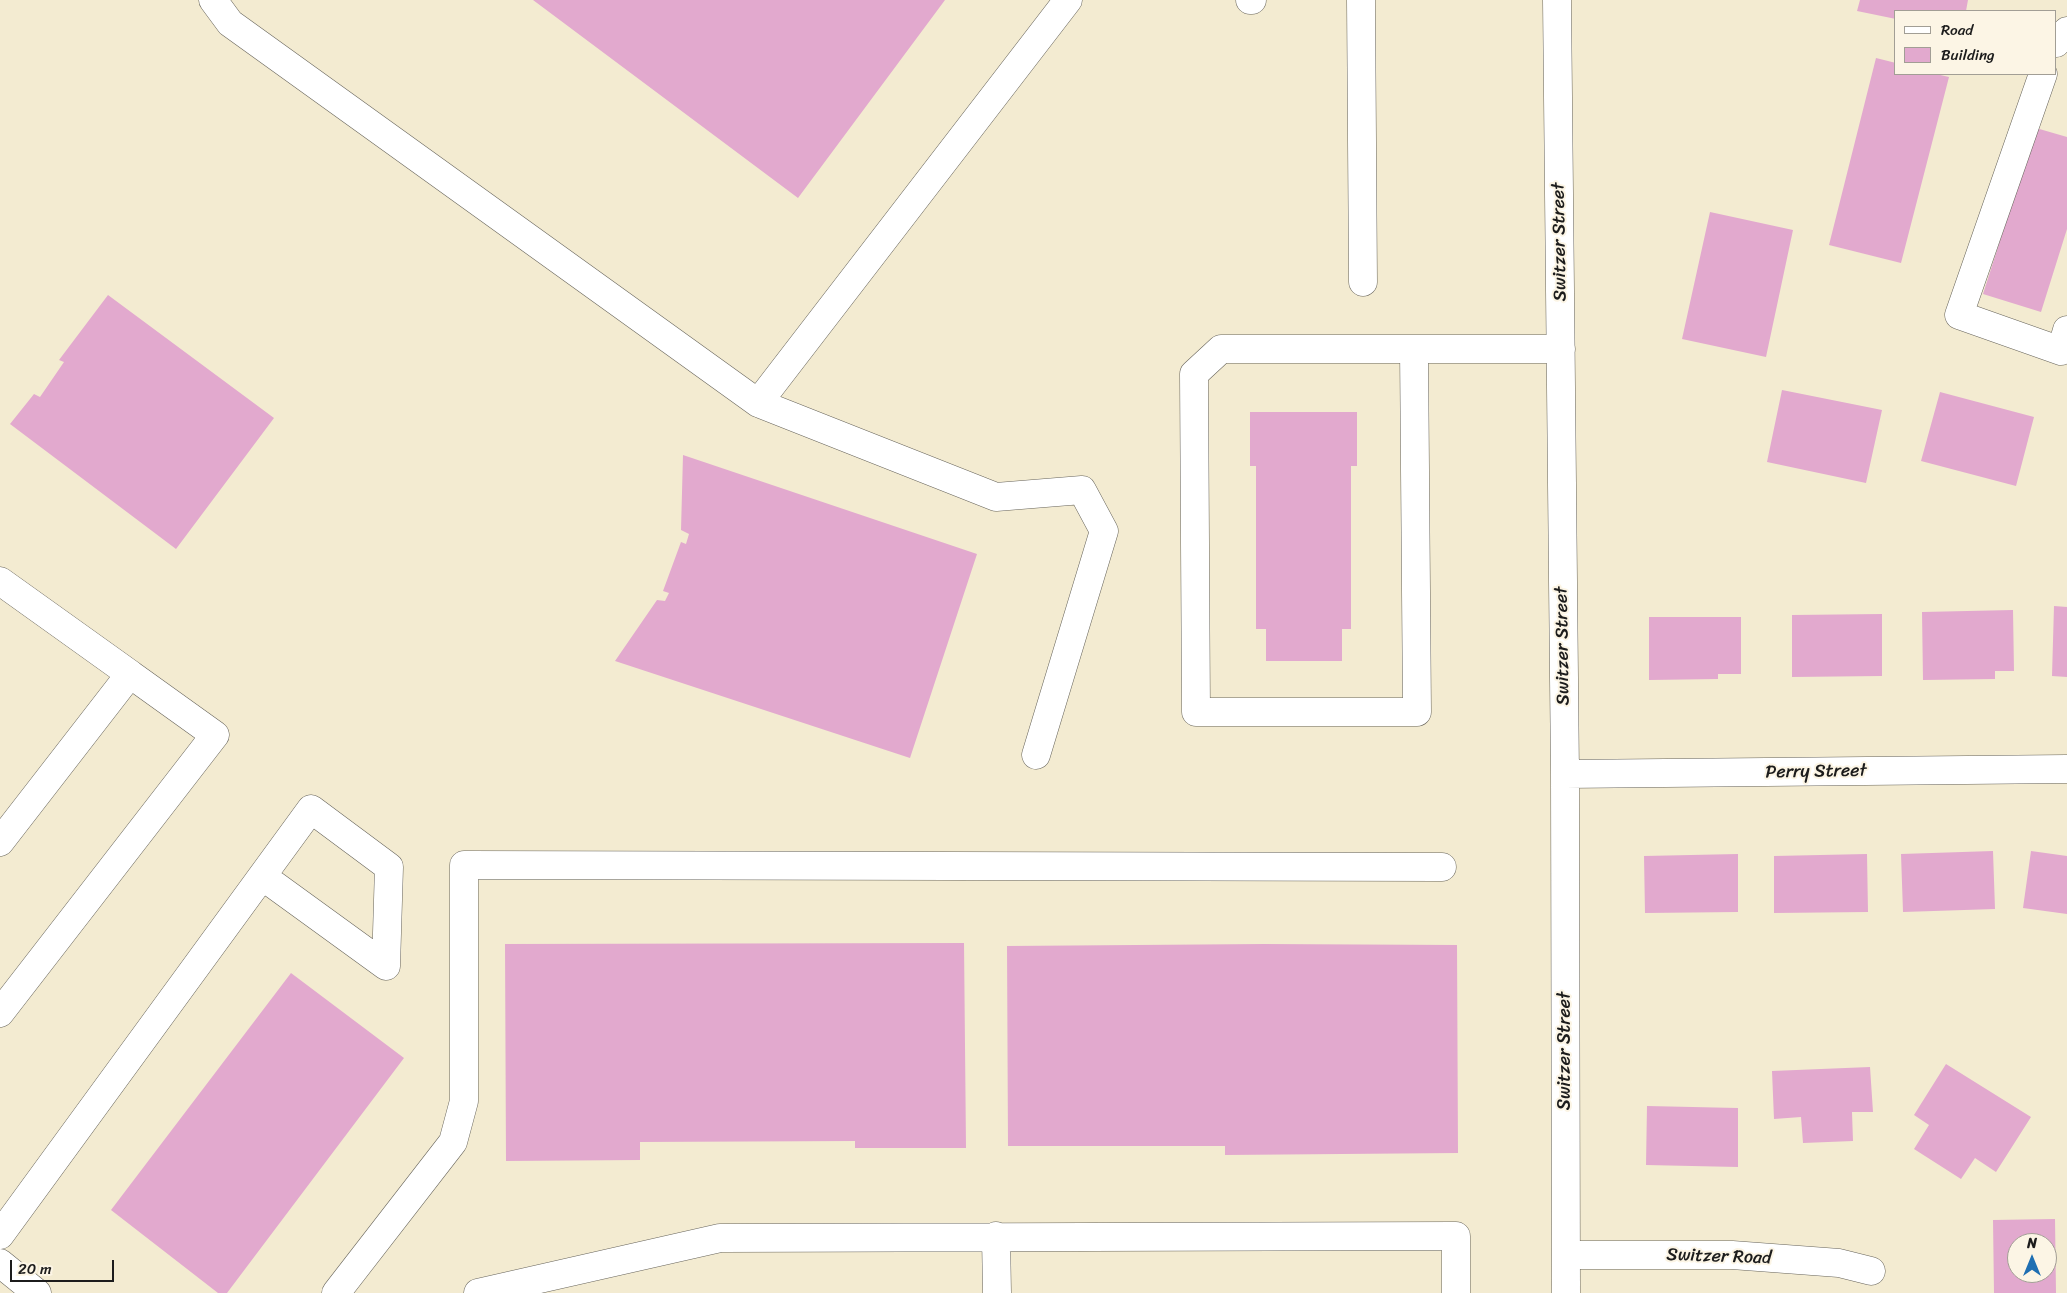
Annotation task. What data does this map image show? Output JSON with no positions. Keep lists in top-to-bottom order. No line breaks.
{"streets":{"street":["Switzer Street","Perry Street","Switzer Road"]},"crossings":[["Switzer Street","Perry Street"],["Switzer Street","Switzer Road"]],"legend":["Road","Building"],"scale_bar":"20 m","north":"top"}
